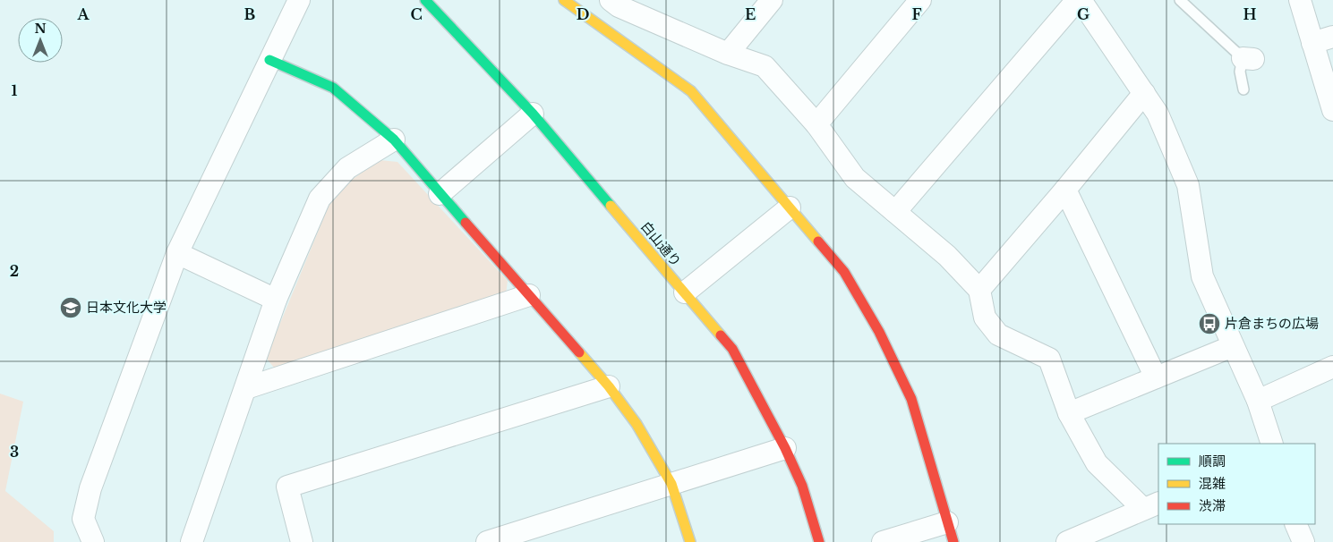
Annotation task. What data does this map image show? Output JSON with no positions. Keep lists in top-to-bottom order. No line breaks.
{"streets":{"street":["白山通り"]},"places":{"school or university":["日本文化大学"],"bus stop":["片倉まちの広場"]},"legend":["順調","混雑","渋滞"],"north":"top","grid":{"columns":["A","B","C","D","E","F","G","H"],"rows":["1","2","3"]}}
